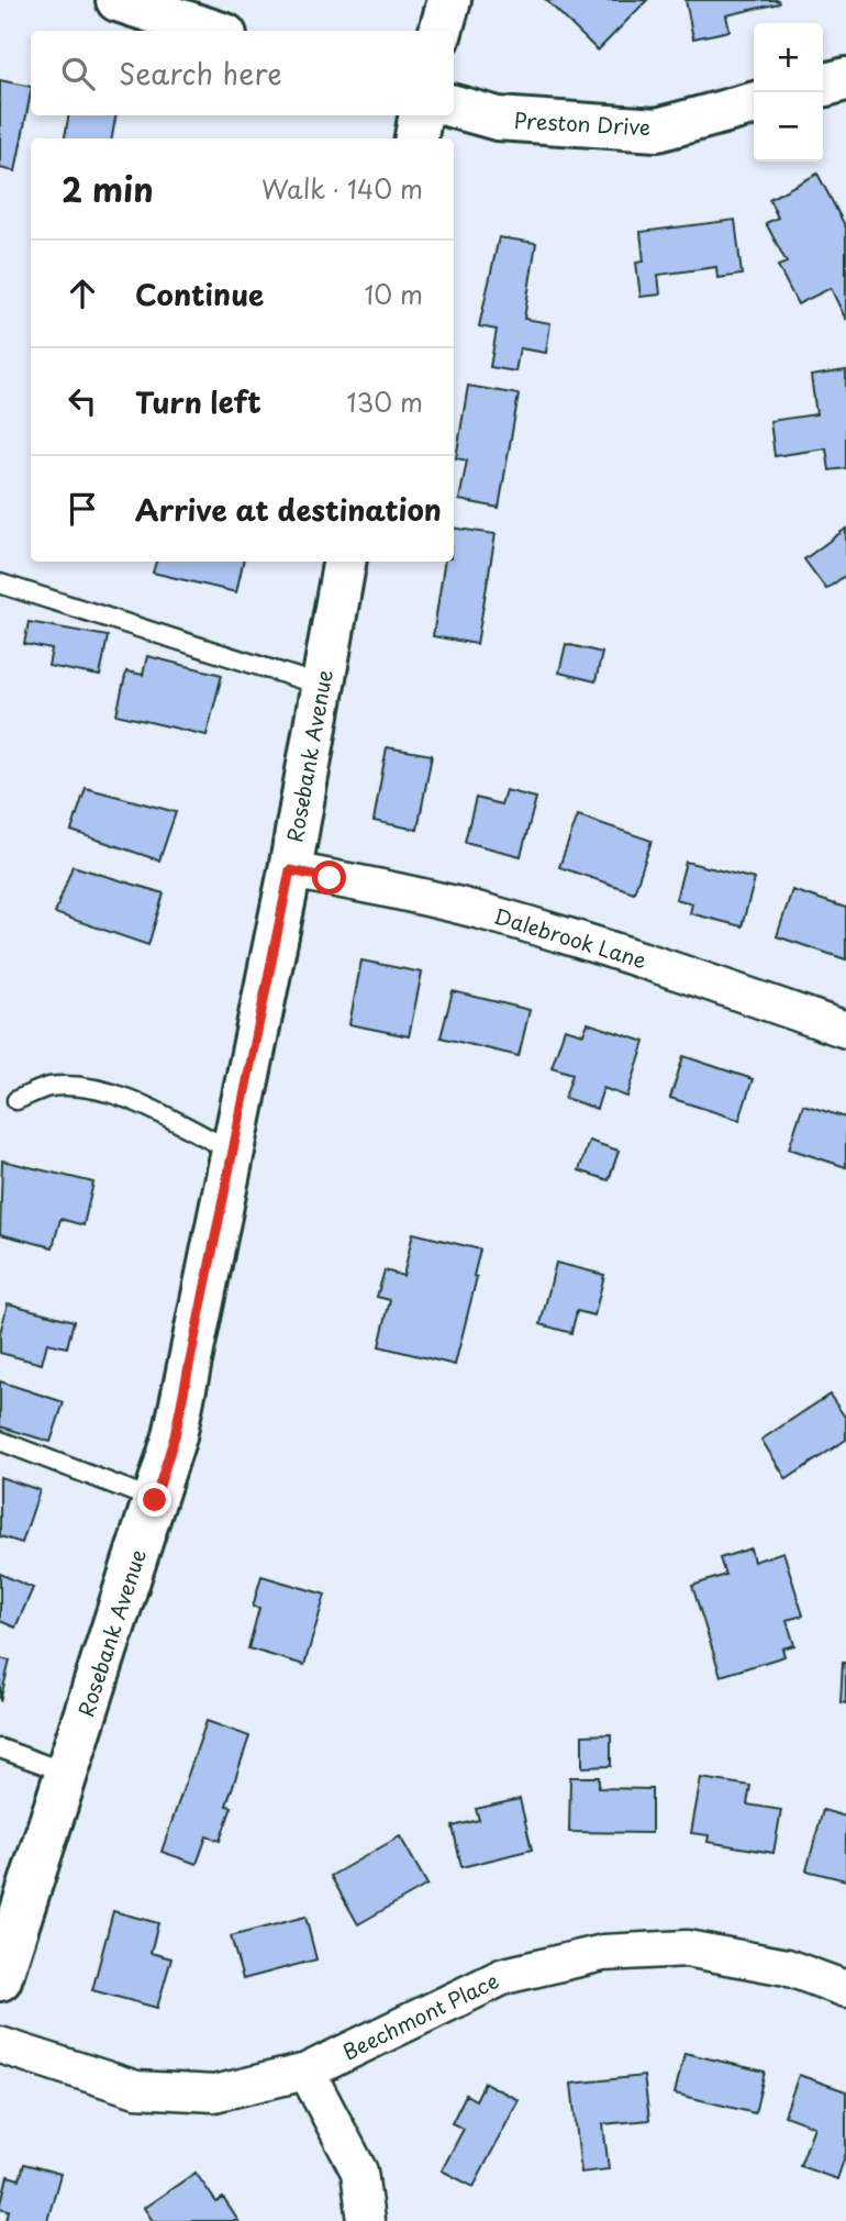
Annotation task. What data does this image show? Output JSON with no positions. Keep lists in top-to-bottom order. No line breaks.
{"streets":{"street":["Preston Drive","Rosebank Avenue","Dalebrook Lane","Beechmont Place"]},"crossings":[["Rosebank Avenue","Dalebrook Lane"]],"page":{"map_buttons":["+","−"],"search":"Search here","heading":["2 min","Walk · 140 m"],"list":[["Continue","10 m"],["Turn left","130 m"],"Arrive at destination"]}}
